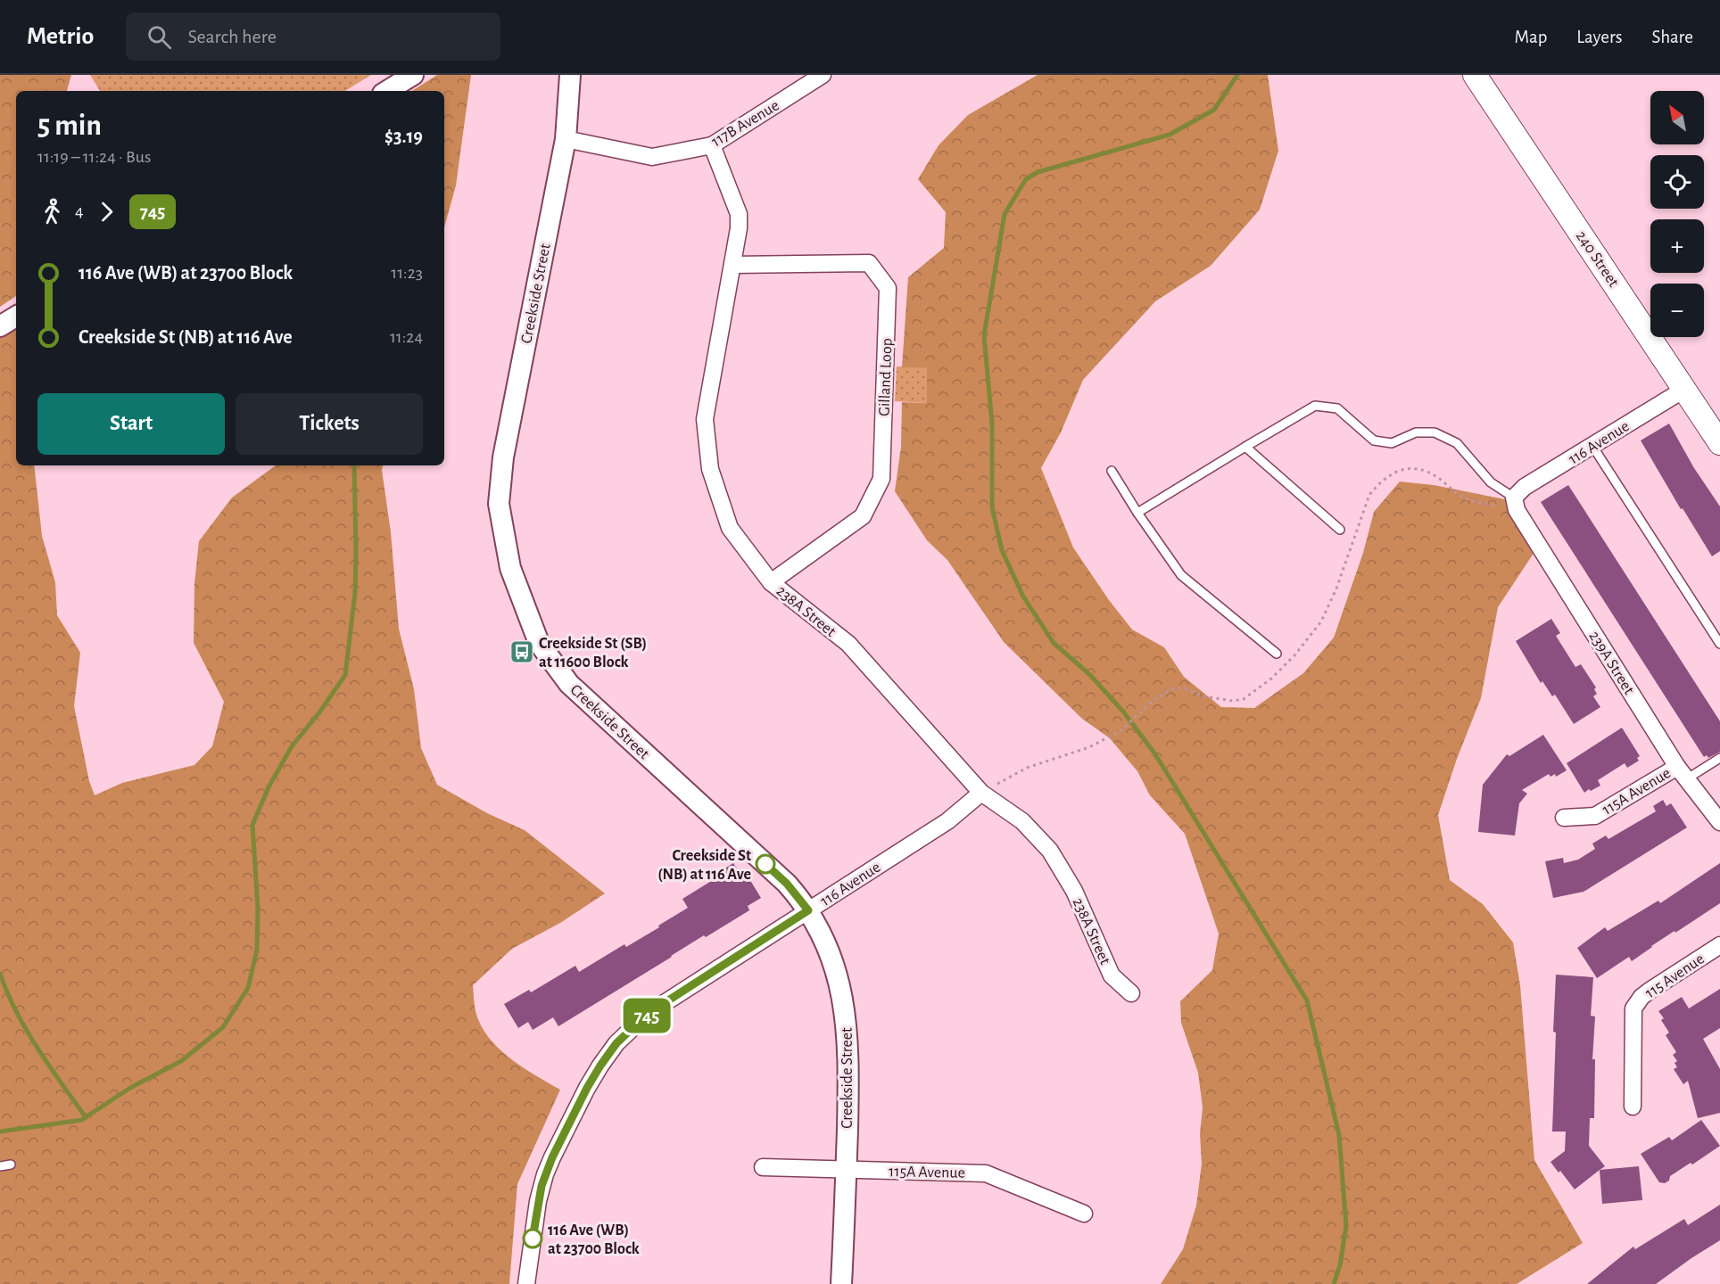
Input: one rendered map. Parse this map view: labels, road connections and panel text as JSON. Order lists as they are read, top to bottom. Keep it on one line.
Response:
{"streets":{"main road":["240 Street"],"street":["117B Avenue","Creekside Street","Gilland Loop","116 Avenue","238A Street","239A Street","115A Avenue","115 Avenue"]},"crossings":[["117B Avenue","Creekside Street"],["117B Avenue","238A Street"],["240 Street","116 Avenue"],["Creekside Street","116 Avenue"],["Creekside Street","115A Avenue"],["Gilland Loop","238A Street"],["116 Avenue","238A Street"],["116 Avenue","239A Street"],["239A Street","115A Avenue"]],"places":{"bus stop":["Creekside St (SB) at 11600 Block"],"other":["Creekside St (NB) at 116 Ave","116 Ave (WB) at 23700 Block"]},"lines":["bus line 745"],"north":"top left","page":{"header":"Metrio","search":"Search here","nav":["Map","Layers","Share"],"on_map":"745","map_buttons":["+","−"],"heading":["5 min","11:19 – 11:24 · Bus","$3.19"],"legs":["4","745"],"list":[{"name":"116 Ave (WB) at 23700 Block","value":"11:23"},{"name":"Creekside St (NB) at 116 Ave","value":"11:24"}],"buttons":["Start","Tickets"]}}
